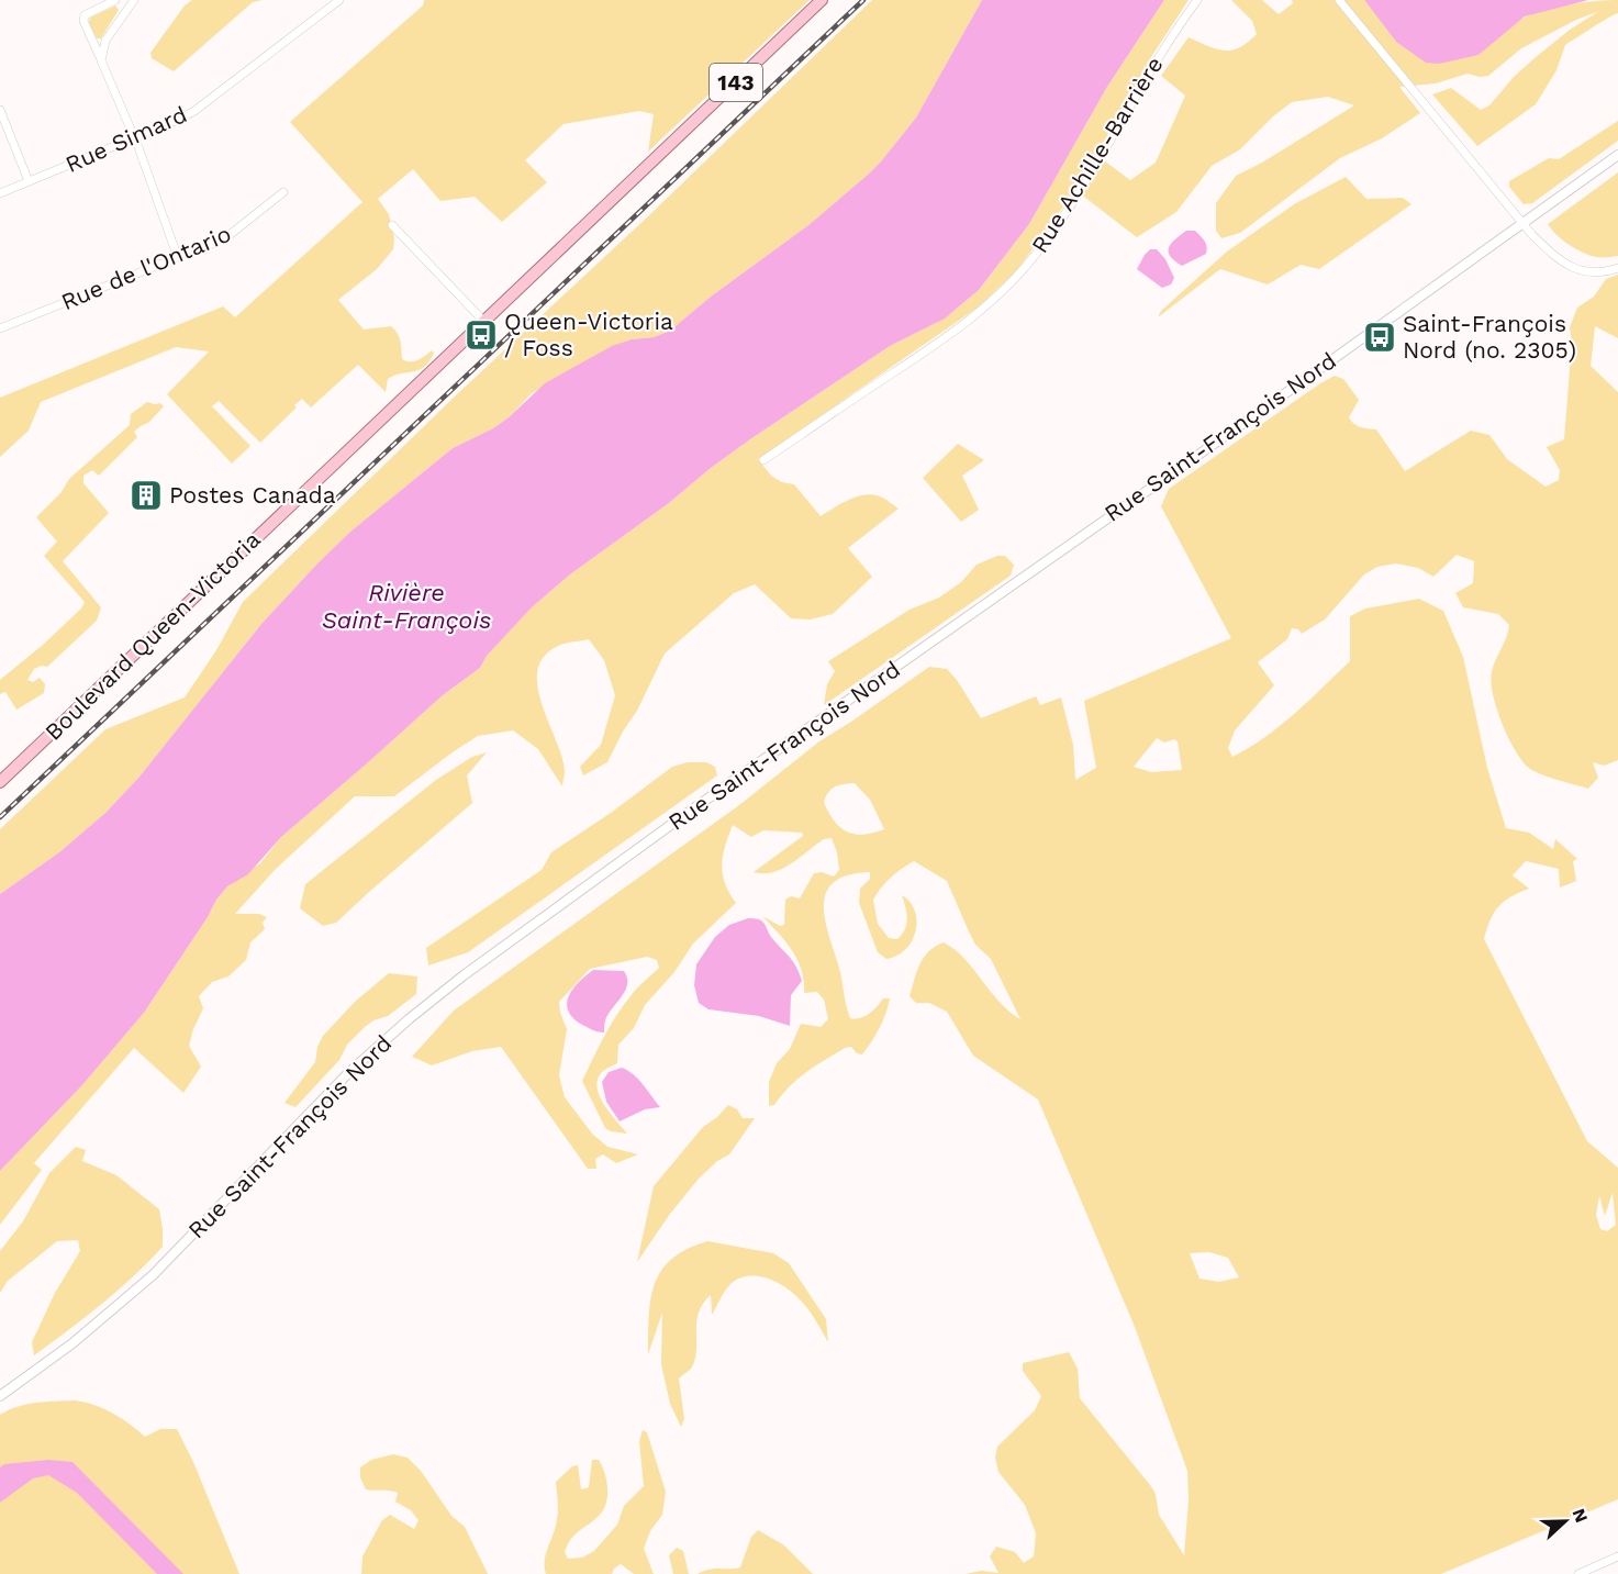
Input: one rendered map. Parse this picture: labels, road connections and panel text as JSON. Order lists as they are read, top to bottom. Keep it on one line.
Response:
{"streets":{"main road":["143","Boulevard Queen-Victoria"],"street":["Rue Simard","Rue Achille-Barrière","Rue de l'Ontario","Rue Saint-François Nord"]},"water":["Rivière Saint-François"],"places":{"bus stop":["Queen-Victoria / Foss","Saint-François Nord (no. 2305)"],"building":["Postes Canada"]},"north":"right"}
